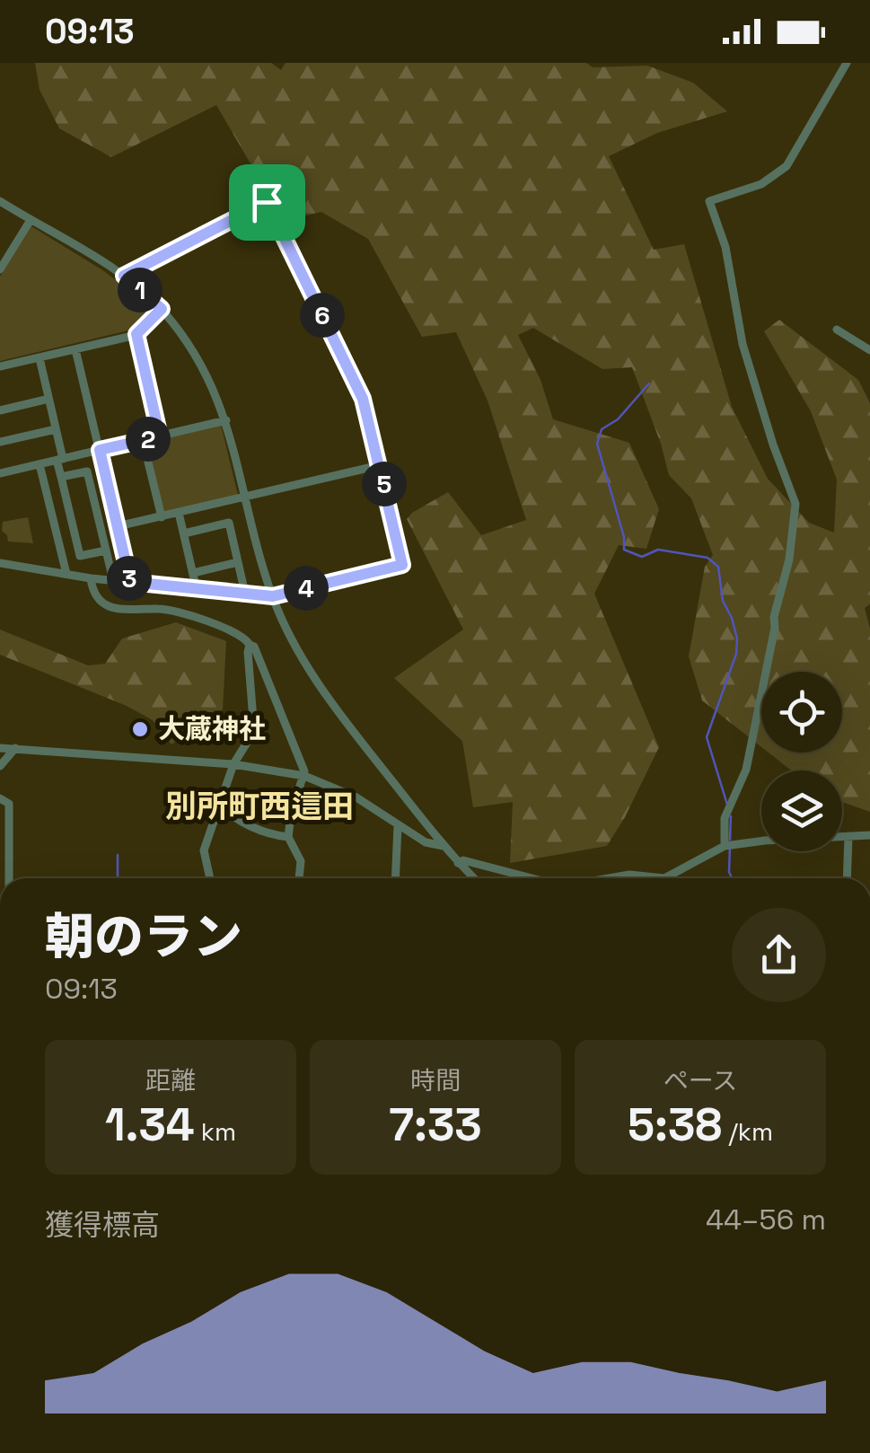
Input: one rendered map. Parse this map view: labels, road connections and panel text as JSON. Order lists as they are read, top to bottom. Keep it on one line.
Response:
{"districts":["別所町西這田"],"places":["大蔵神社"],"page":{"status":"09:13","pins":["1","6","2","5","3","4"],"heading":["朝のラン","09:13"],"stats":[["距離","1.34 km"],["時間","7:33"],["ペース","5:38 /km"]],"chart":["獲得標高","44–56 m"]}}
